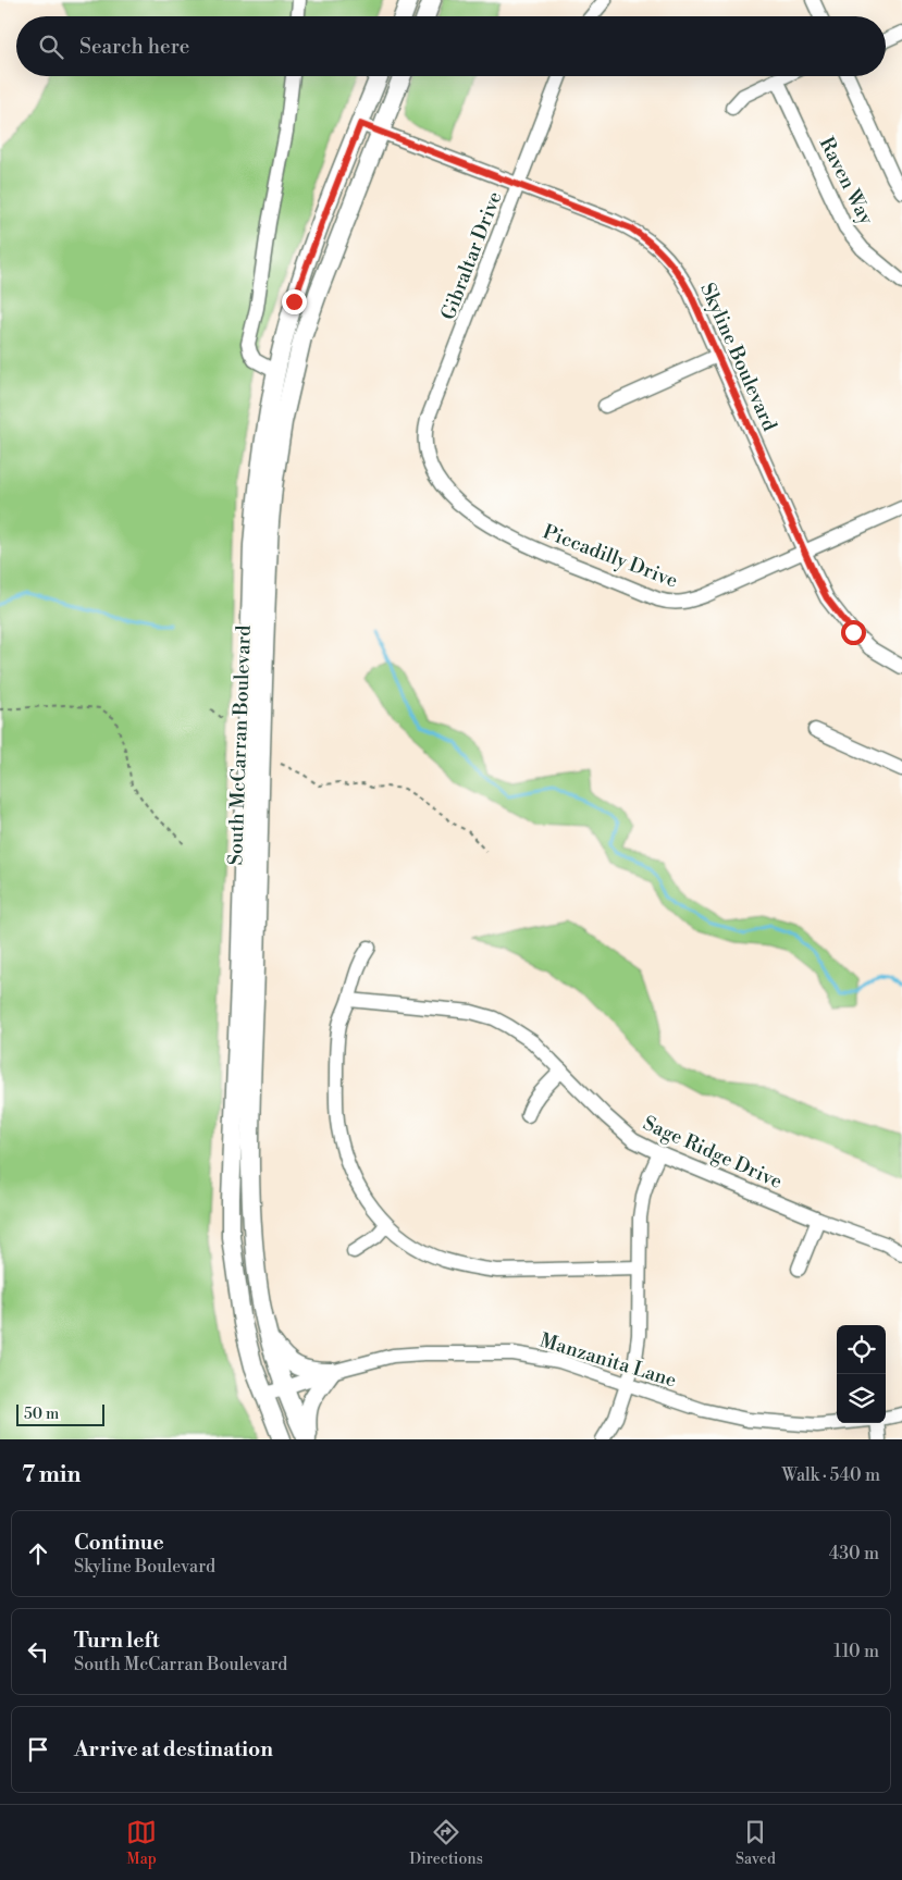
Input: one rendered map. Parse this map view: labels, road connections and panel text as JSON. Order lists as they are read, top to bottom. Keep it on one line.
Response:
{"streets":{"main road":["South McCarran Boulevard"],"street":["Raven Way","Gibraltar Drive","Skyline Boulevard","Piccadilly Drive","Sage Ridge Drive","Manzanita Lane"]},"crossings":[["Gibraltar Drive","Skyline Boulevard"],["Gibraltar Drive","Piccadilly Drive"],["Skyline Boulevard","Piccadilly Drive"],["Skyline Boulevard","South McCarran Boulevard"],["South McCarran Boulevard","Manzanita Lane"]],"scale_bar":"50 m","page":{"search":"Search here","scale":"50 m","heading":["7 min","Walk · 540 m"],"list":[["Continue","Skyline Boulevard","430 m"],["Turn left","South McCarran Boulevard","110 m"],"Arrive at destination"],"nav":["Map","Directions","Saved"]}}
